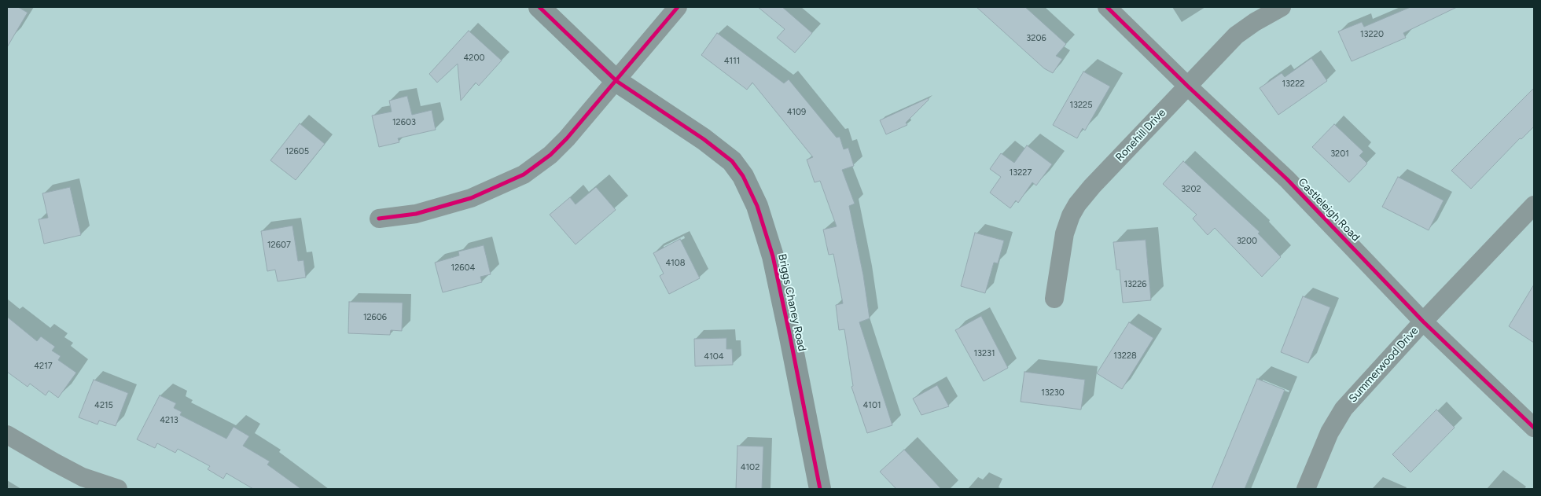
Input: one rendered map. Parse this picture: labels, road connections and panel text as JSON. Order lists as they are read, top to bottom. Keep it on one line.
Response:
{"streets":{"main road":["Briggs Chaney Road"],"street":["Ronehill Drive","Castleleigh Road","Summerwood Drive"]},"crossings":[["Ronehill Drive","Castleleigh Road"],["Castleleigh Road","Summerwood Drive"]],"house_numbers":["13220","3206","4200","4111","13222","13225","4109","12603","12605","3201","13227","3202","3200","12607","4108","12604","13226","12606","13231","13228","4104","4217","13230","4215","4101","4213","4102"]}
